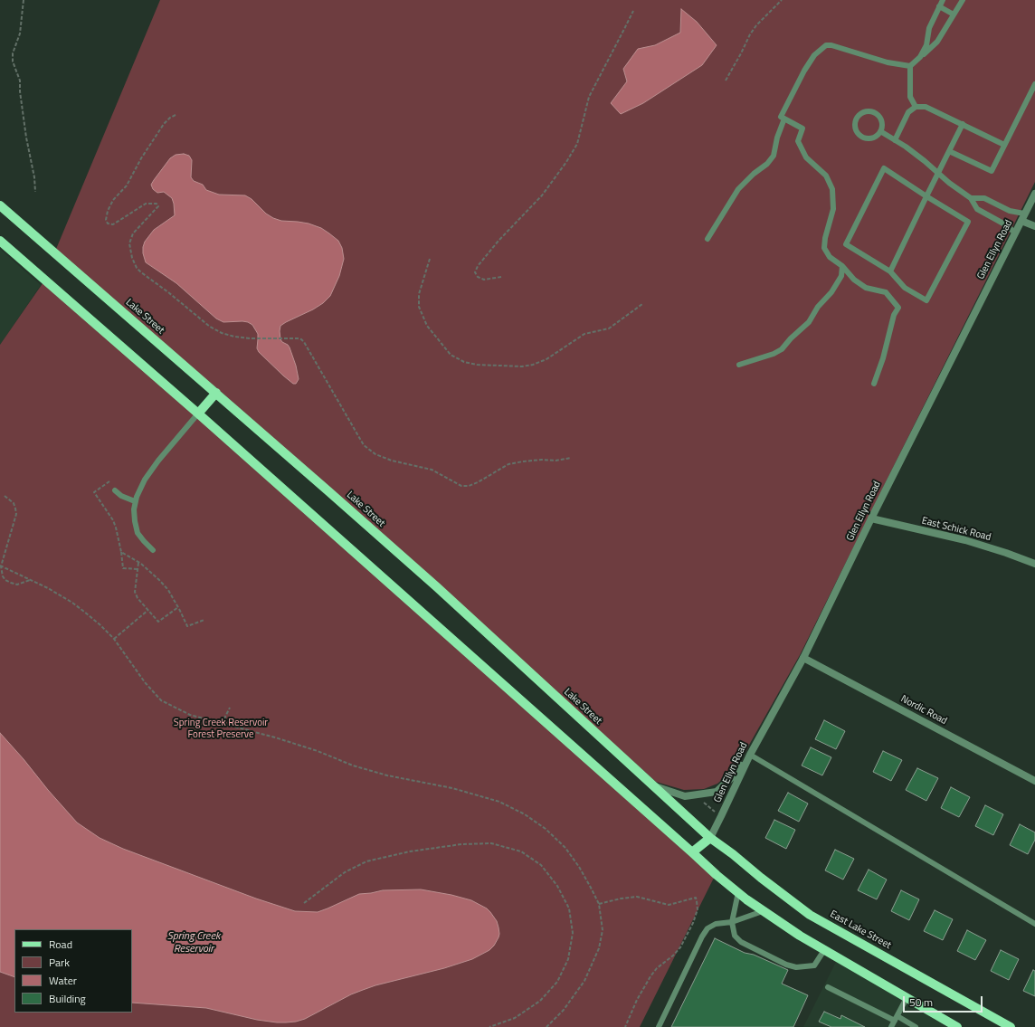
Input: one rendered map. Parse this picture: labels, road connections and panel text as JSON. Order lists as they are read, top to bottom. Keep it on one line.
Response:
{"streets":{"main road":["Lake Street","East Lake Street"],"street":["Glen Ellyn Road","East Schick Road","Nordic Road"]},"crossings":[["Glen Ellyn Road","Lake Street"],["Glen Ellyn Road","East Schick Road"],["Glen Ellyn Road","Nordic Road"],["Glen Ellyn Road","East Lake Street"],["Lake Street","East Lake Street"]],"water":["Spring Creek Reservoir"],"parks":["Spring Creek Reservoir Forest Preserve"],"legend":["Road","Park","Water","Building"],"scale_bar":"50 m"}
